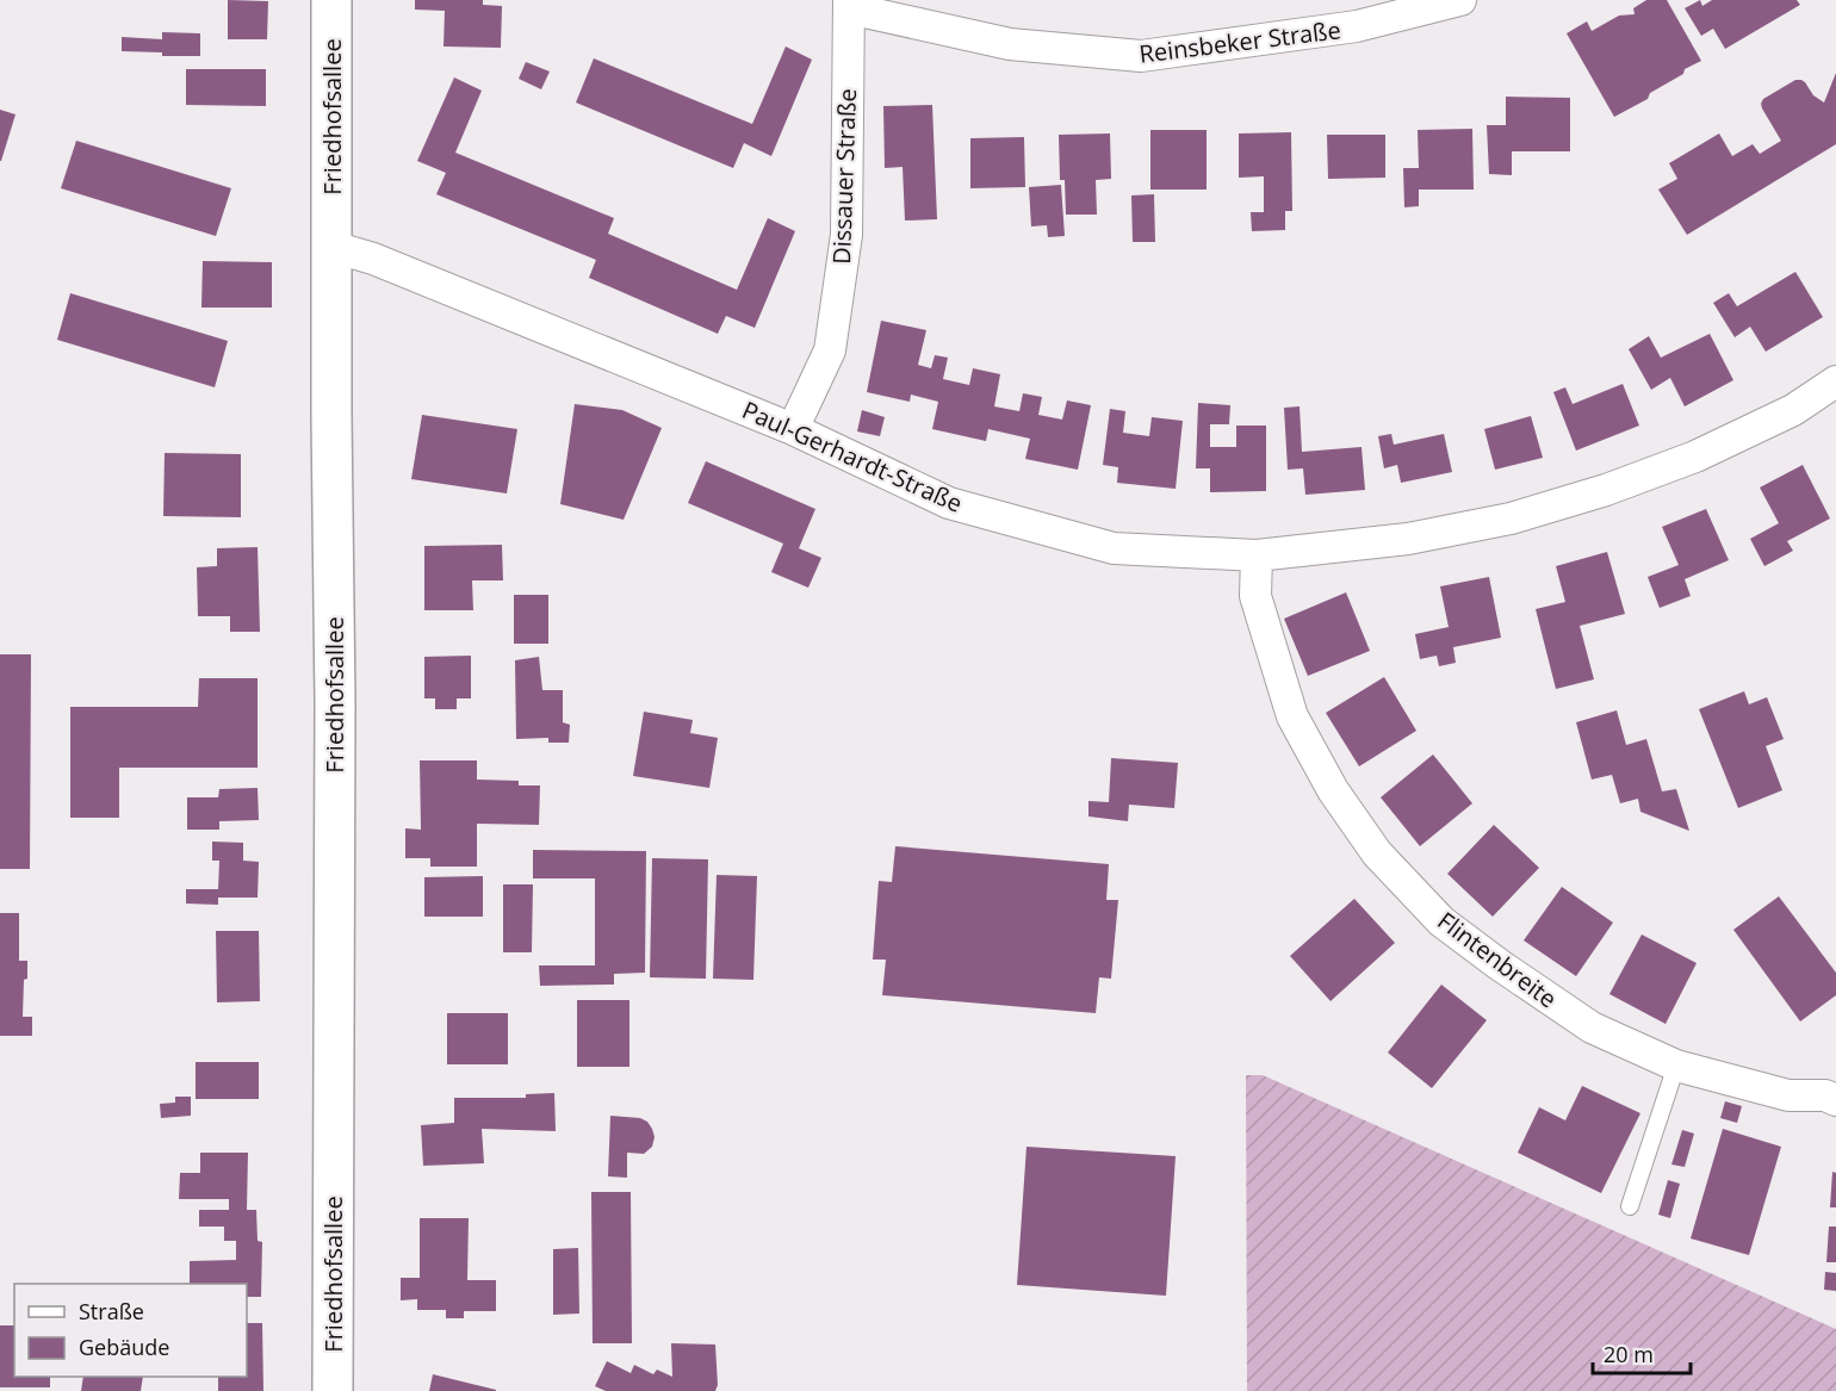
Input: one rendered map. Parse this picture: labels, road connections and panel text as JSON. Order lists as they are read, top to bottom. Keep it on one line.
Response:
{"streets":{"street":["Reinsbeker Straße","Friedhofsallee","Dissauer Straße","Paul-Gerhardt-Straße","Flintenbreite"]},"crossings":[["Reinsbeker Straße","Dissauer Straße"],["Friedhofsallee","Paul-Gerhardt-Straße"],["Dissauer Straße","Paul-Gerhardt-Straße"],["Paul-Gerhardt-Straße","Flintenbreite"]],"legend":["Straße","Gebäude"],"scale_bar":"20 m"}
